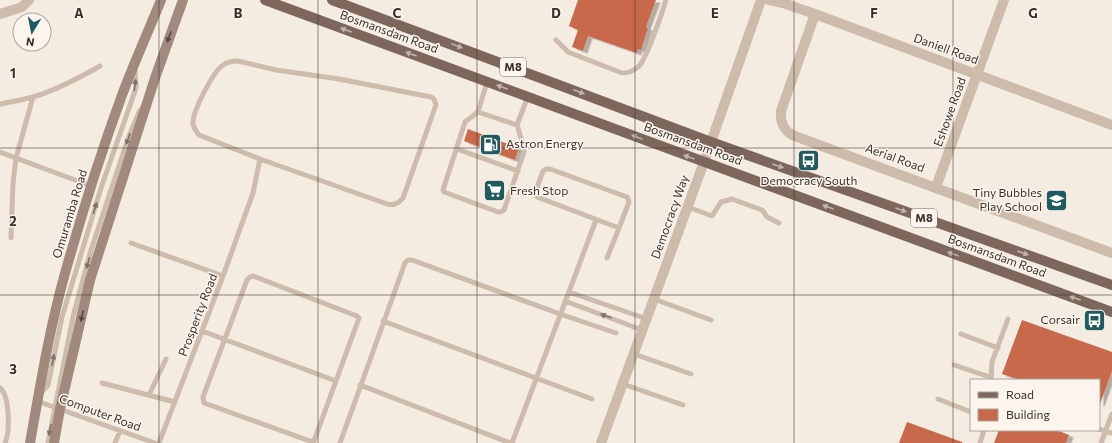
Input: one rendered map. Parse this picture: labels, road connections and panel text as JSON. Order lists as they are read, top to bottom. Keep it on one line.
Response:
{"streets":{"main road":["Bosmansdam Road","M8","Omuramba Road"],"street":["Daniell Road","Eshowe Road","Aerial Road","Democracy Way"],"lane":["Prosperity Road","Computer Road"]},"crossings":[["Bosmansdam Road","Democracy Way"],["Daniell Road","Eshowe Road"],["Daniell Road","Aerial Road"],["Eshowe Road","Aerial Road"],["Omuramba Road","Computer Road"]],"places":{"fuel station":["Astron Energy"],"bus stop":["Democracy South","Corsair"],"supermarket":["Fresh Stop"],"school or university":["Tiny Bubbles Play School"]},"legend":["Road","Building"],"north":"bottom","grid":{"columns":["A","B","C","D","E","F","G"],"rows":["1","2","3"]}}
